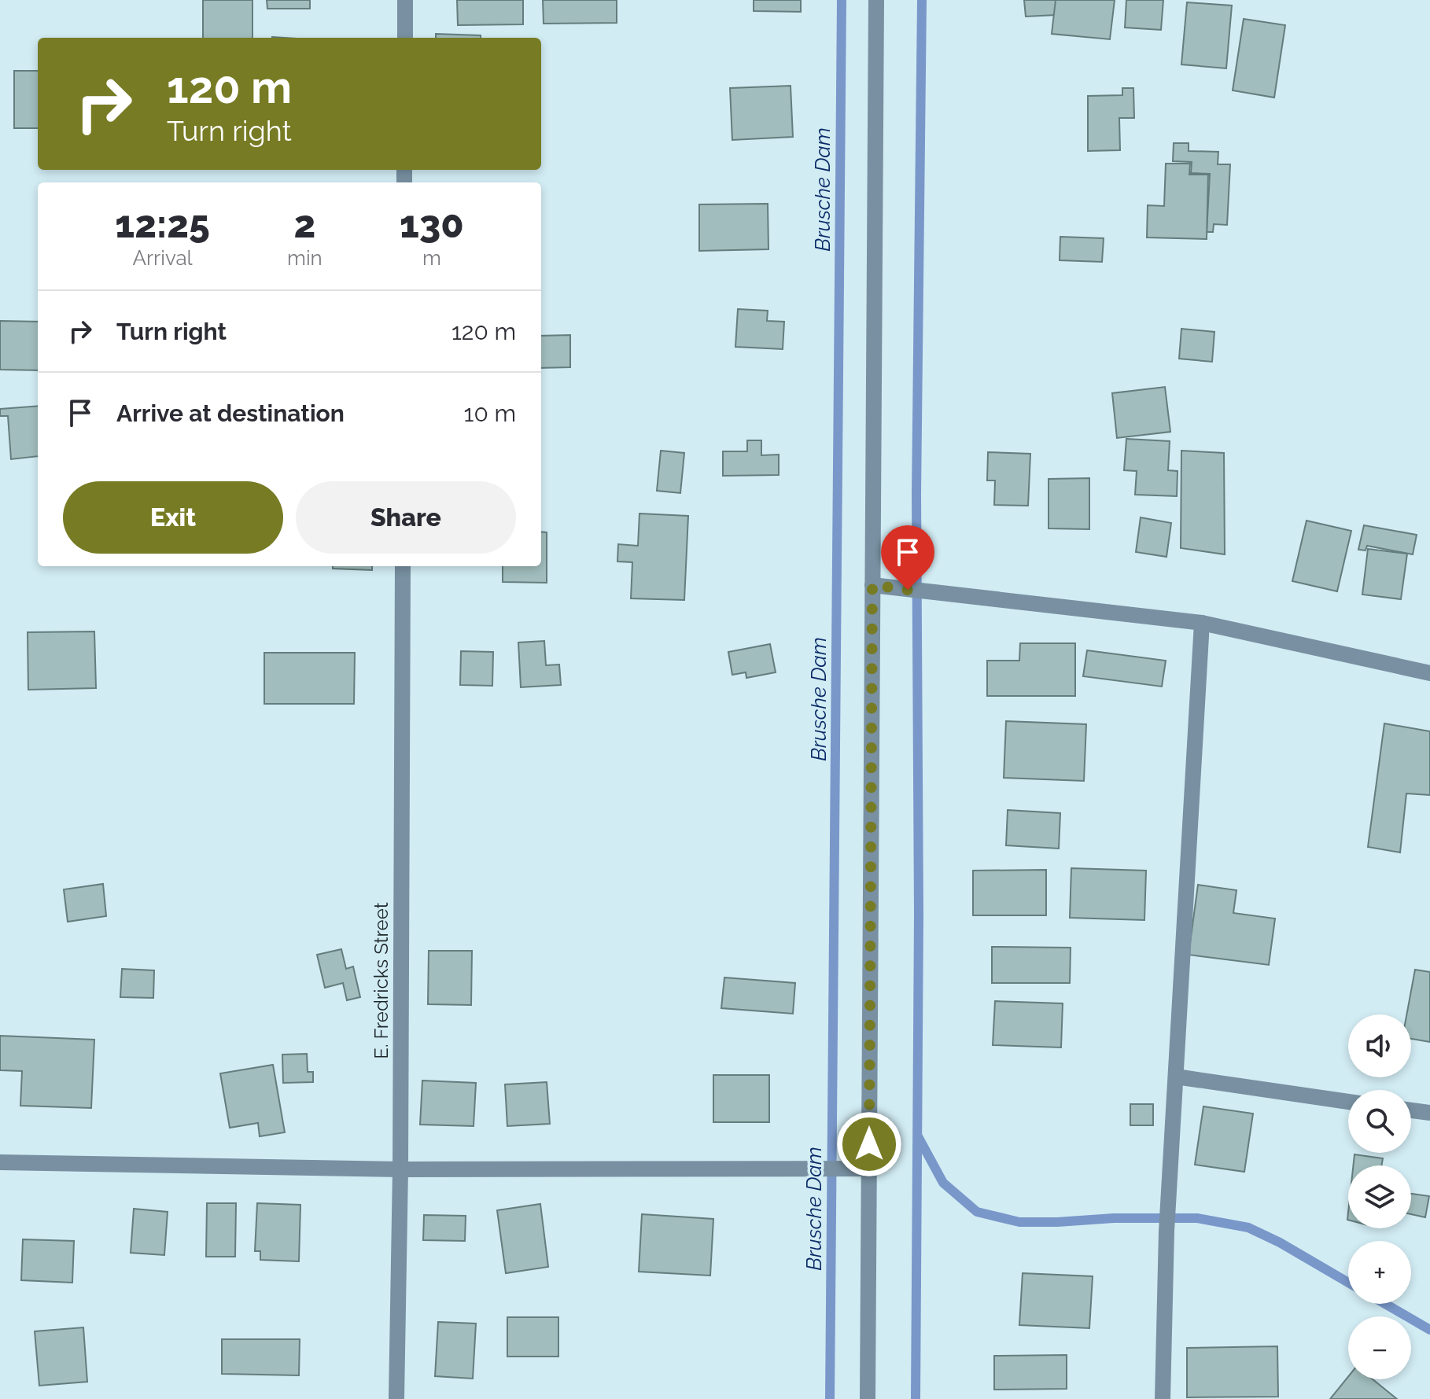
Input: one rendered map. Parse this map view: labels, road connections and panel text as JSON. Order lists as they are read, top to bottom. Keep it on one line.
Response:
{"streets":{"street":["E. Fredricks Street"]},"water":["Brusche Dam"],"page":{"turn":["120 m","Turn right"],"eta":["12:25","Arrival","2","min","130","m"],"list":[{"name":"Turn right","value":"120 m"},{"name":"Arrive at destination","value":"10 m"}],"buttons":["Exit","Share"],"map_buttons":["+","−"]}}
